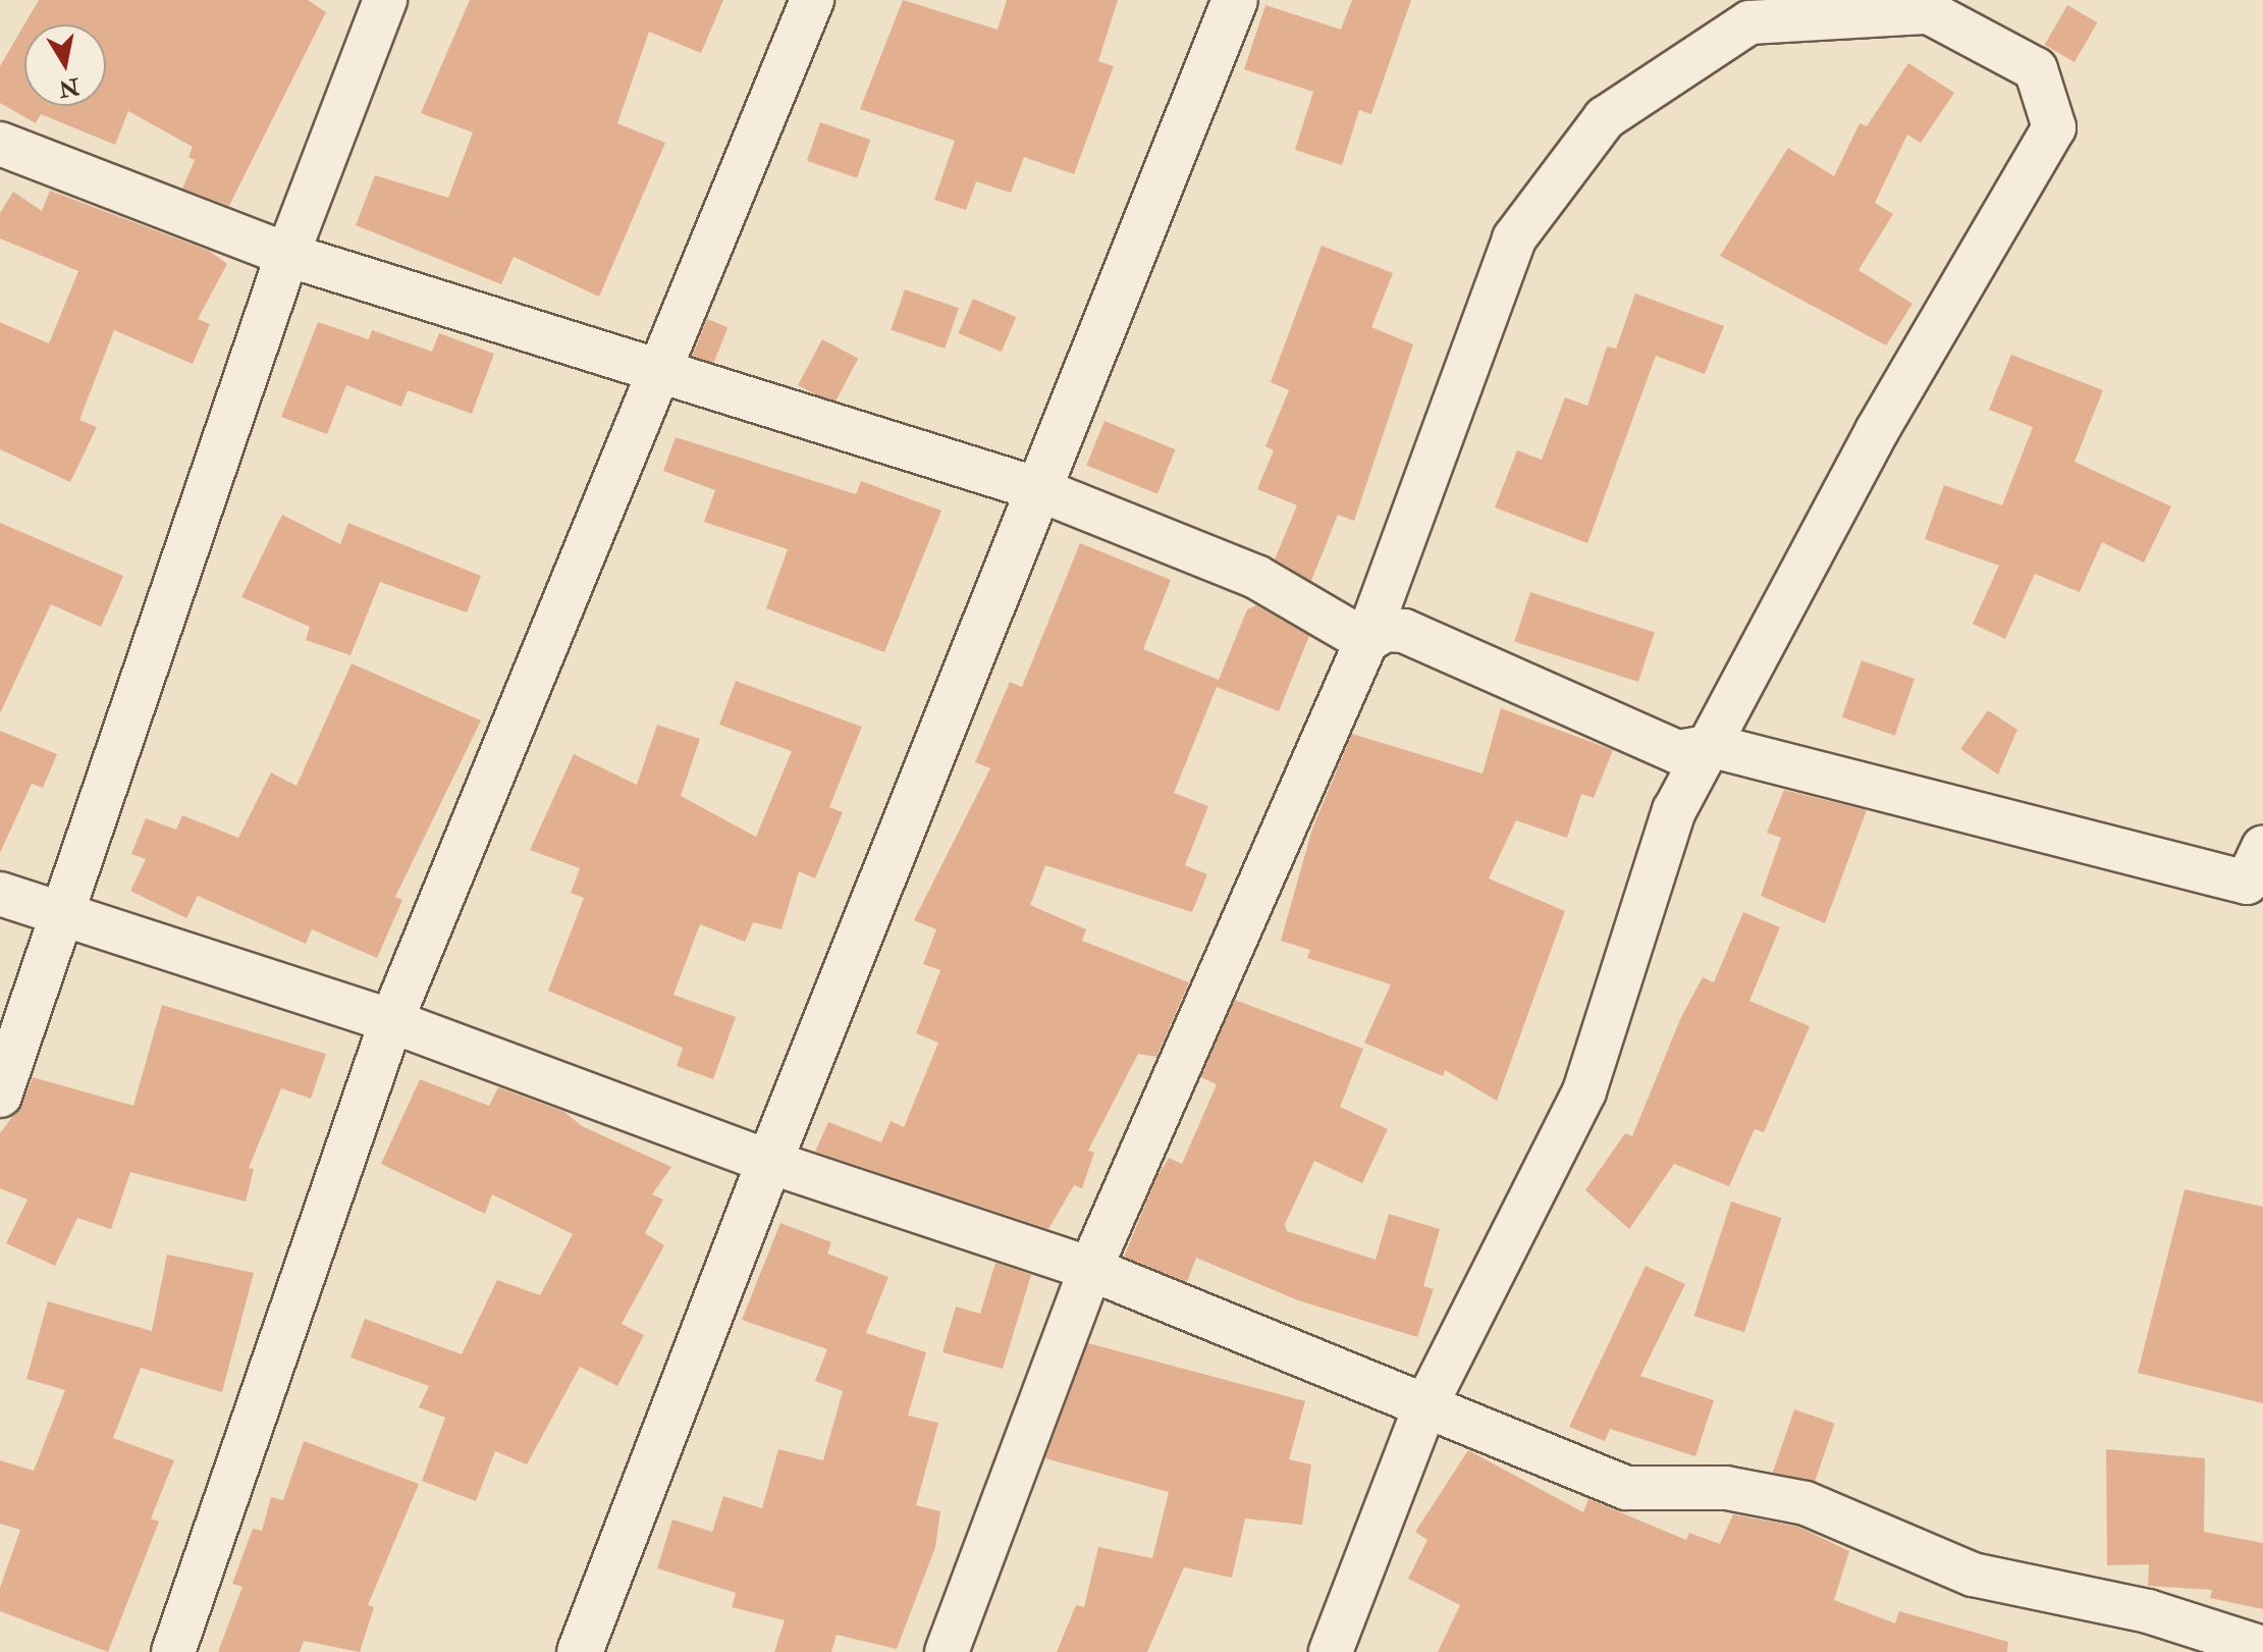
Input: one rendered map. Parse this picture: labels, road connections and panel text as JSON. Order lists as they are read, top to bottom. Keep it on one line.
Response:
{"north":"bottom"}
